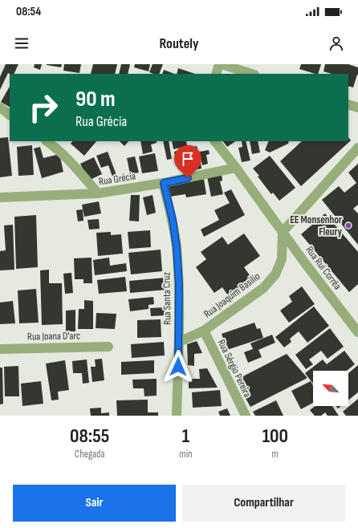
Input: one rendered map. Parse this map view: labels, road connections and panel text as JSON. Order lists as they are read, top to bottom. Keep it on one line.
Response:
{"streets":{"street":["Rua Grécia","Rua Rui Corrêa","Rua Joaquim Basílio","Rua Santa Cruz","Rua Joana D'arc","Rua Sérgio Pereira"]},"crossings":[["Rua Grécia","Rua Rui Corrêa"],["Rua Grécia","Rua Santa Cruz"],["Rua Rui Corrêa","Rua Joaquim Basílio"],["Rua Joaquim Basílio","Rua Santa Cruz"],["Rua Joaquim Basílio","Rua Sérgio Pereira"]],"places":["EE Monsenhor Fleury"],"north":"top left","page":{"status":"08:54","header":"Routely","turn":["90 m","Rua Grécia"],"eta":["08:55","Chegada","1","min","100","m"],"buttons":["Sair","Compartilhar"]}}
